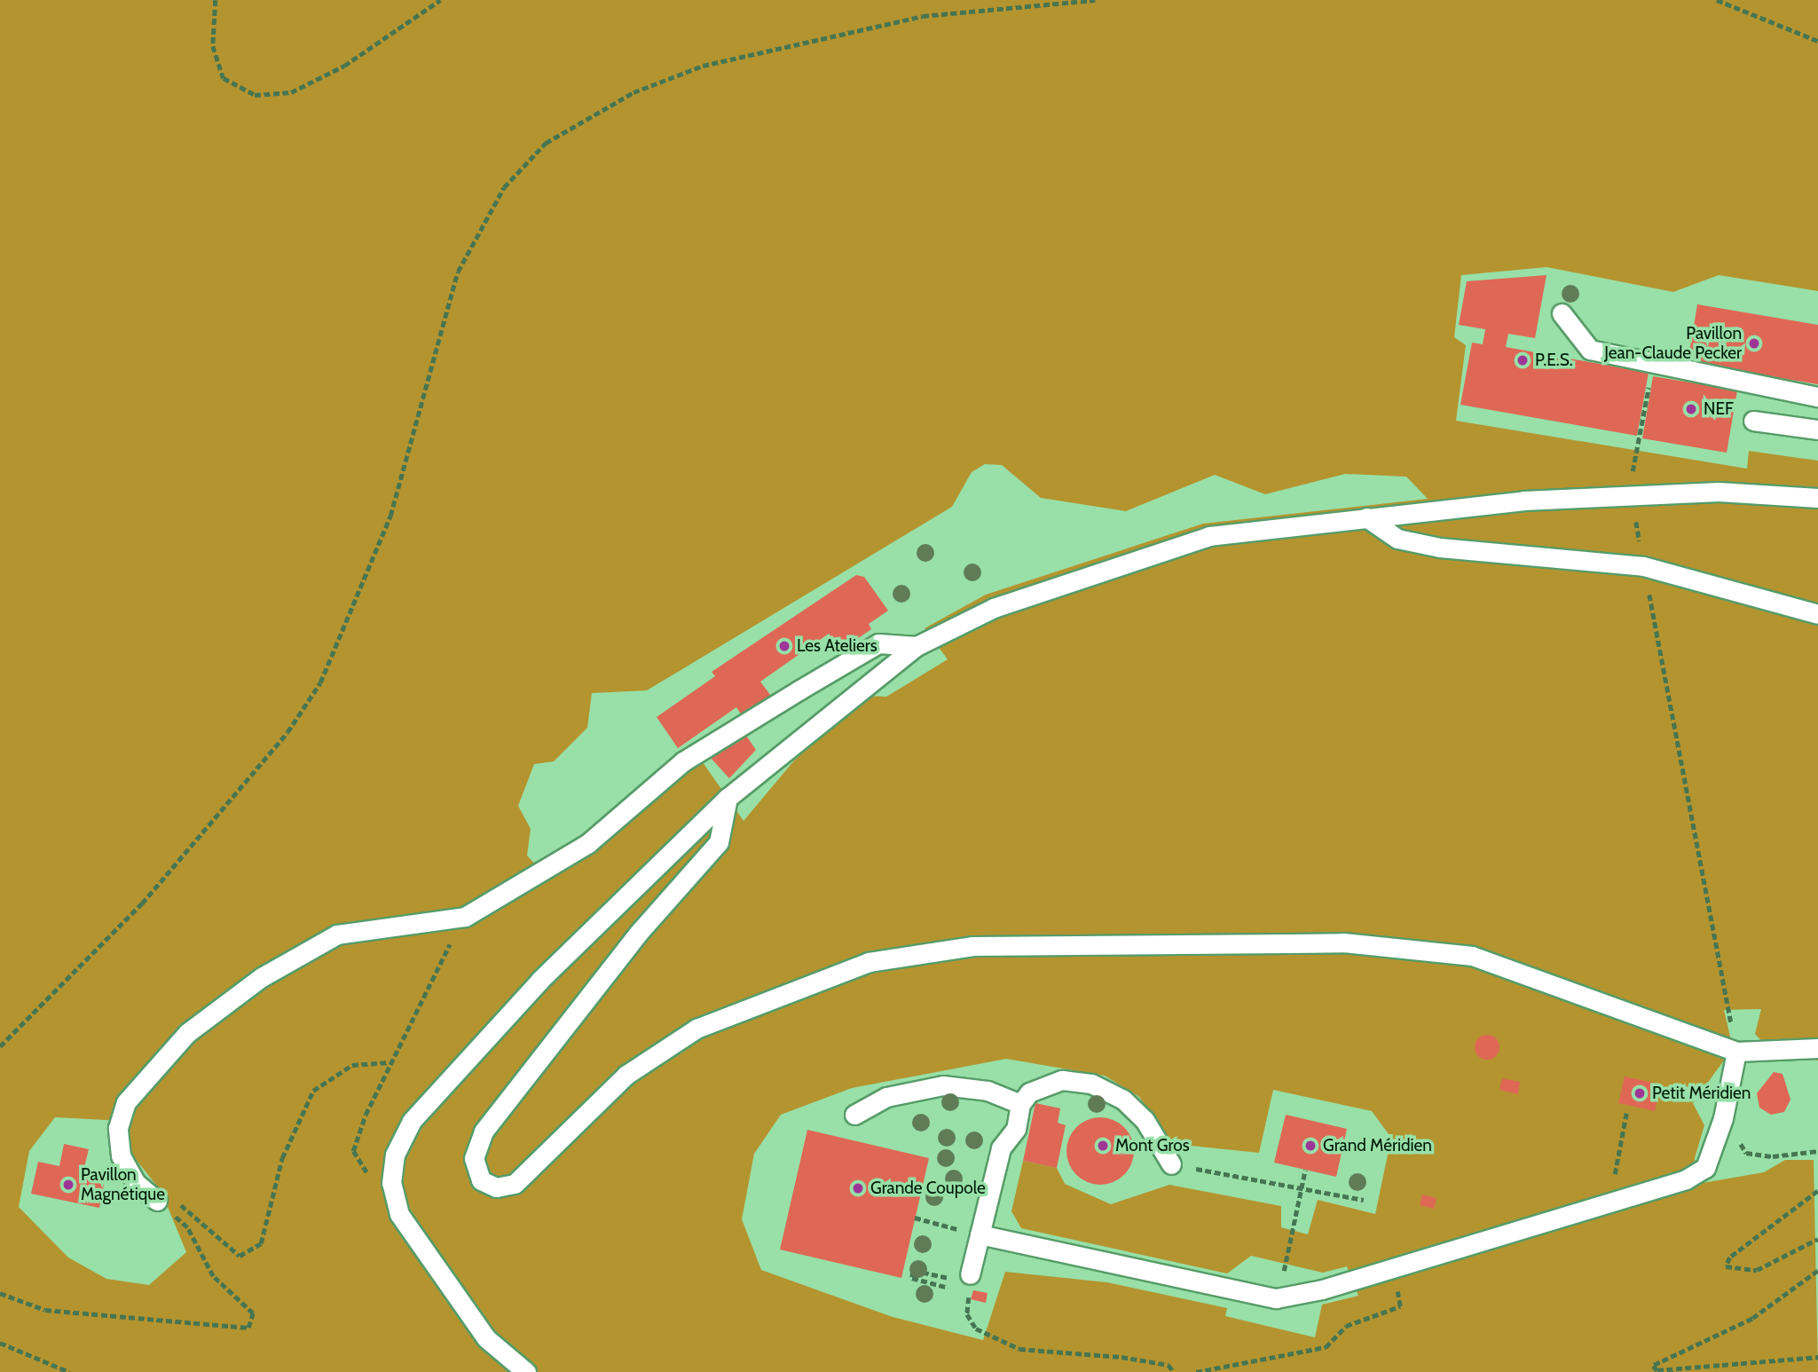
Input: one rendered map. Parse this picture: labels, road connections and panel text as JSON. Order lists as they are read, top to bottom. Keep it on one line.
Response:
{"places":["Pavillon Jean-Claude Pecker","P.E.S.","NEF","Les Ateliers","Petit Méridien","Mont Gros","Grand Méridien","Pavillon Magnétique","Grande Coupole"]}
